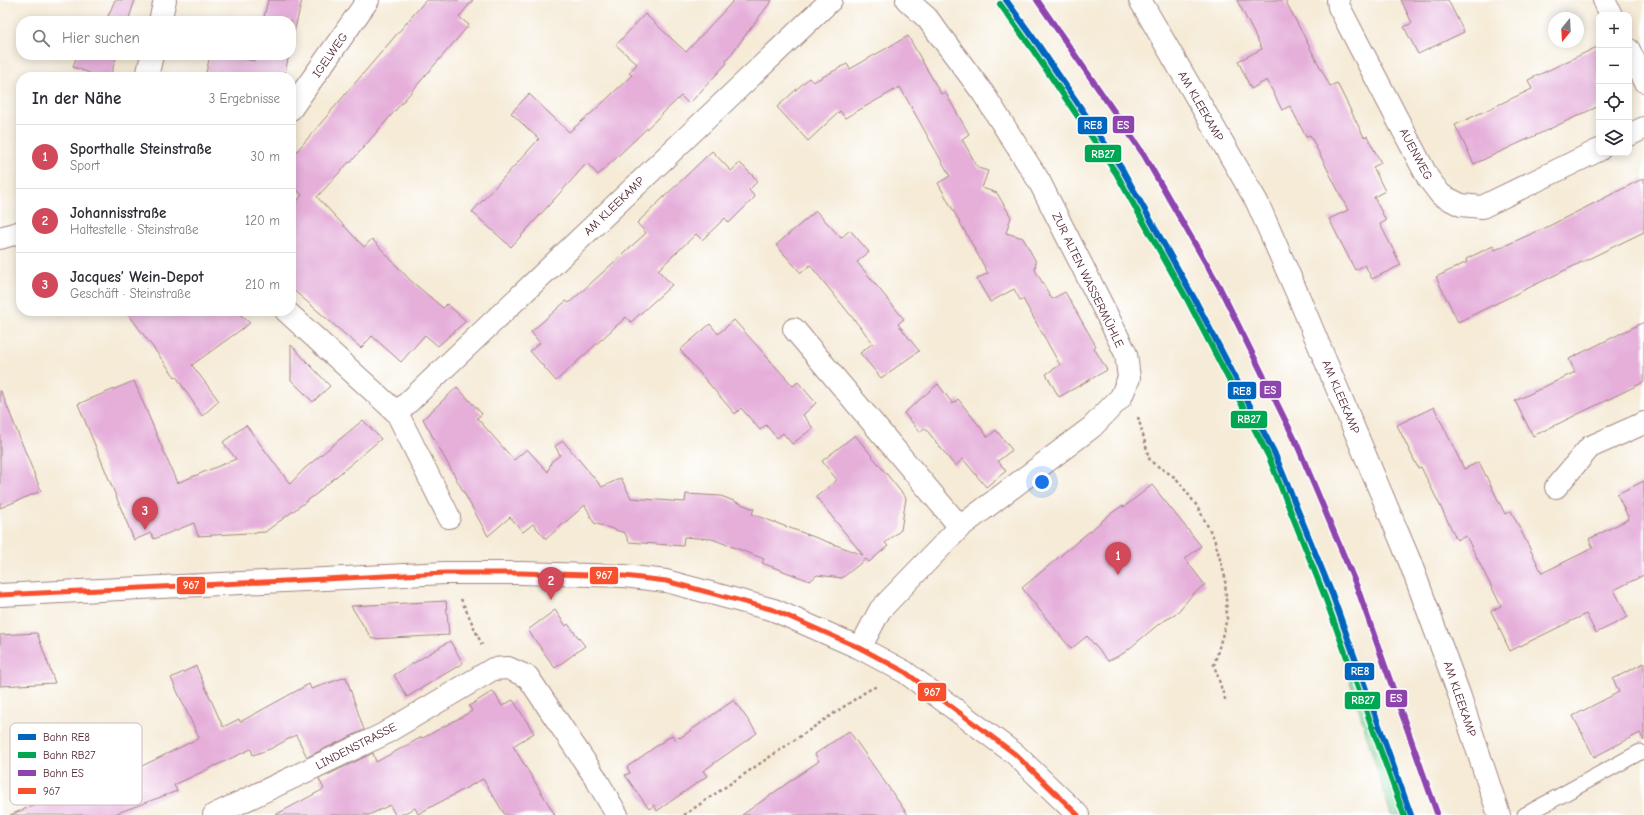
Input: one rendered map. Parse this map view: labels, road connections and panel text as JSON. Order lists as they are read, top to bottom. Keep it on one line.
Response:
{"streets":{"street":["IGELWEG","AM KLEEKAMP","AUENWEG","ZUR ALTEN WASSERMÜHLE","LINDENSTRASSE"]},"lines":["rail line RE8","rail line ES","rail line RB27","transit line 967"],"legend":["Bahn RE8","Bahn RB27","Bahn ES","967"],"north":"bottom","page":{"map_buttons":["+","−"],"search":"Hier suchen","heading":["In der Nähe","3 Ergebnisse"],"list":[{"mark":"1","name":"Sporthalle Steinstraße","note":"Sport","value":"30 m"},{"mark":"2","name":"Johannisstraße","note":"Haltestelle · Steinstraße","value":"120 m"},{"mark":"3","name":"Jacques’ Wein-Depot","note":"Geschäft · Steinstraße","value":"210 m"}],"pins":["3","1","2"]}}
